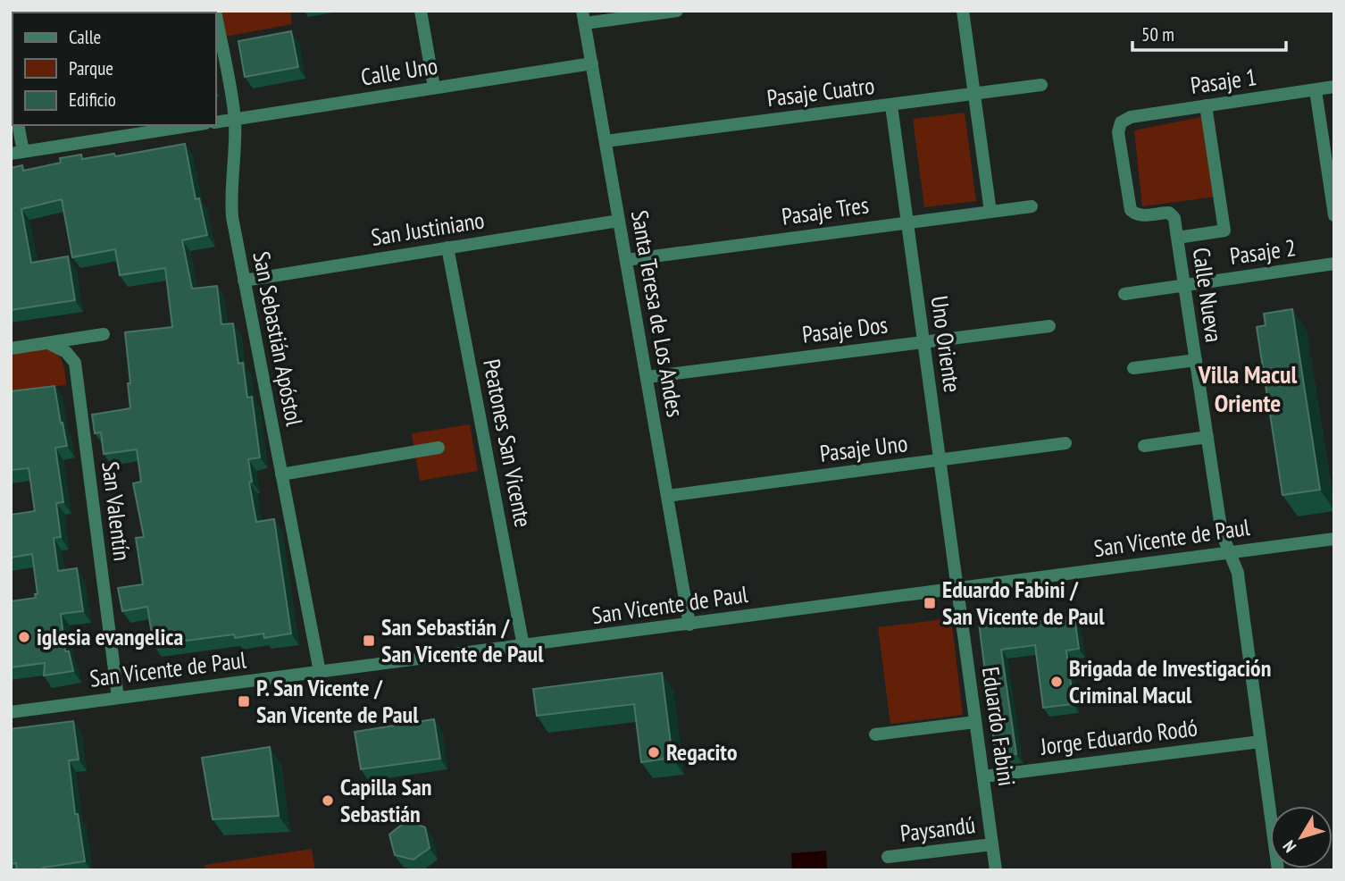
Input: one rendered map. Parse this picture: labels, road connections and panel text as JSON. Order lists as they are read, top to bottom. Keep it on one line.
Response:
{"streets":{"street":["Calle Uno","Pasaje 1","Pasaje Cuatro","Pasaje Tres","San Justiniano","Pasaje 2","Calle Nueva","Santa Teresa de Los Andes","Pasaje Dos","San Sebastián Apóstol","Uno Oriente","Peatones San Vicente","Pasaje Uno","San Valentín","San Vicente de Paul","Eduardo Fabini","Jorge Eduardo Rodó","Paysandú"]},"crossings":[["Calle Uno","Santa Teresa de Los Andes"],["Calle Uno","San Sebastián Apóstol"],["Pasaje 1","Calle Nueva"],["Pasaje Cuatro","Santa Teresa de Los Andes"],["Pasaje Cuatro","Uno Oriente"],["Pasaje Tres","Santa Teresa de Los Andes"],["Pasaje Tres","Uno Oriente"],["San Justiniano","Santa Teresa de Los Andes"],["San Justiniano","San Sebastián Apóstol"],["San Justiniano","Peatones San Vicente"],["Pasaje 2","Calle Nueva"],["Calle Nueva","San Vicente de Paul"],["Calle Nueva","Jorge Eduardo Rodó"],["Santa Teresa de Los Andes","Pasaje Dos"],["Santa Teresa de Los Andes","Pasaje Uno"],["Santa Teresa de Los Andes","San Vicente de Paul"],["Pasaje Dos","Uno Oriente"],["San Sebastián Apóstol","San Vicente de Paul"],["Uno Oriente","Pasaje Uno"],["Uno Oriente","San Vicente de Paul"],["Uno Oriente","Eduardo Fabini"],["Peatones San Vicente","San Vicente de Paul"],["San Valentín","San Vicente de Paul"],["San Vicente de Paul","Eduardo Fabini"],["Eduardo Fabini","Jorge Eduardo Rodó"],["Eduardo Fabini","Paysandú"]],"districts":["Villa Macul Oriente"],"places":{"transit":["Eduardo Fabini / San Vicente de Paul","San Sebastián / San Vicente de Paul","P. San Vicente / San Vicente de Paul"],"other":["iglesia evangelica","Brigada de Investigación Criminal Macul","Regacito","Capilla San Sebastián"]},"legend":["Calle","Parque","Edificio"],"scale_bar":"50 m","north":"bottom left"}
